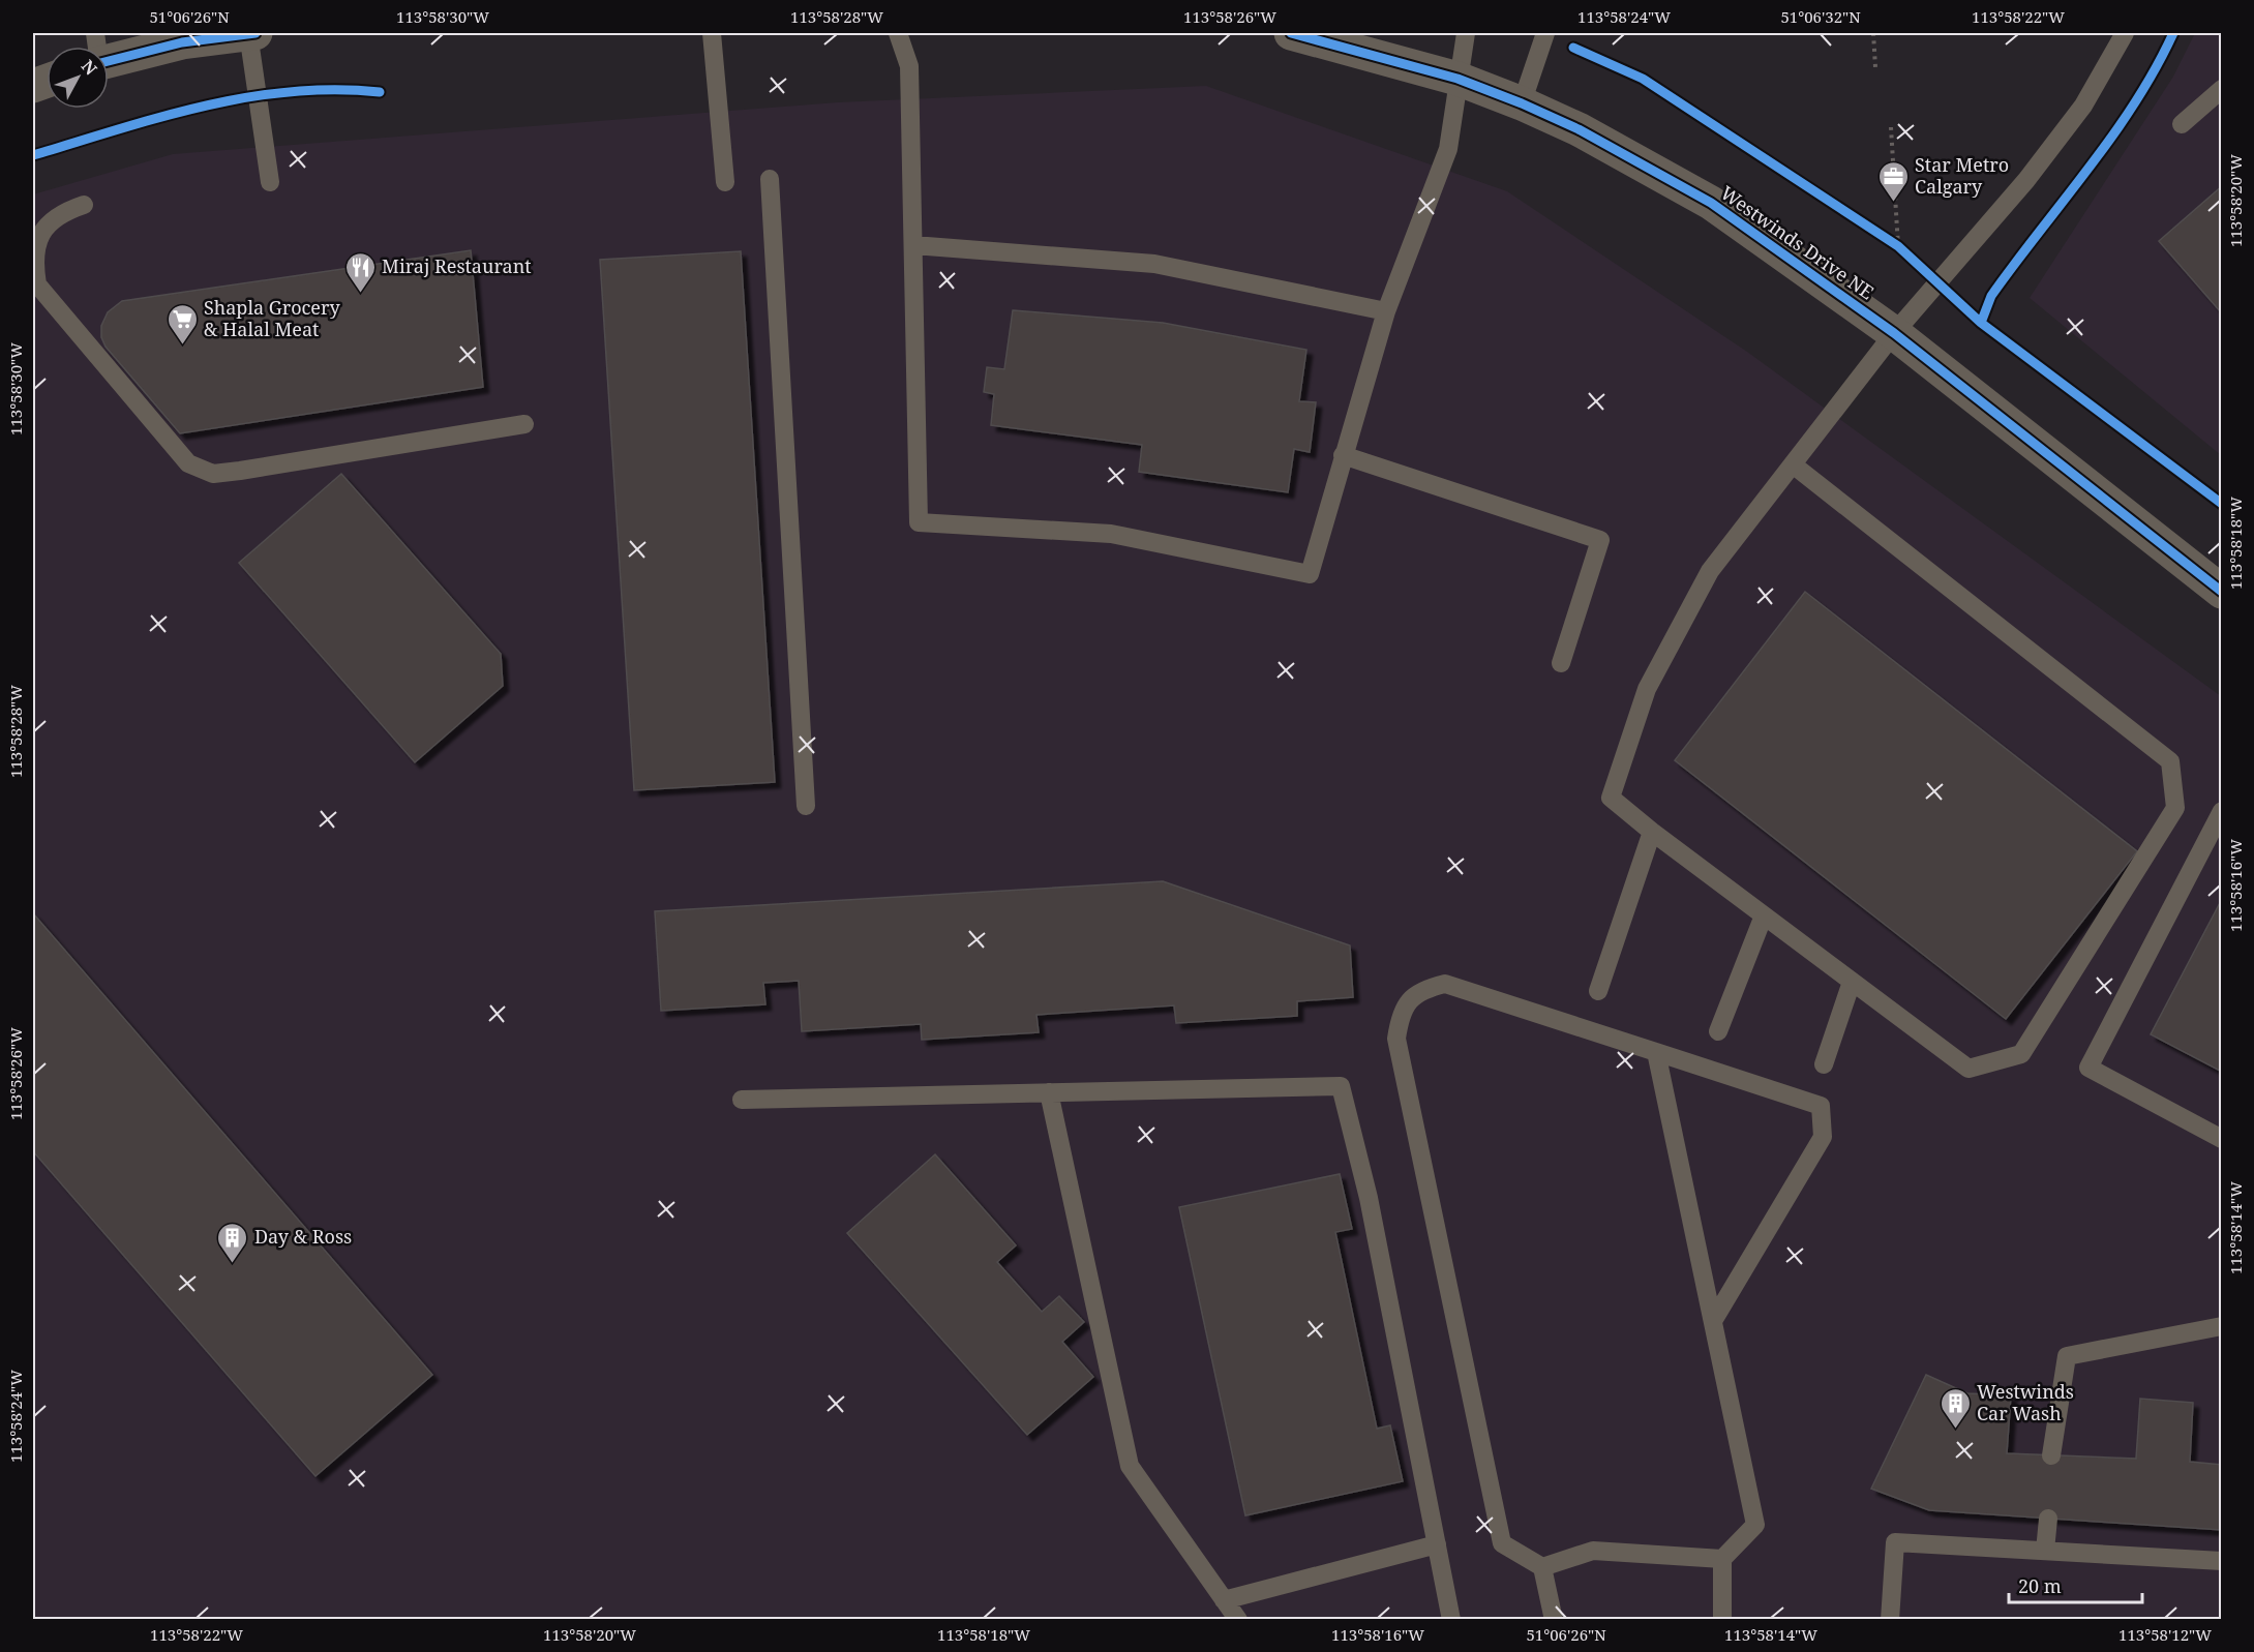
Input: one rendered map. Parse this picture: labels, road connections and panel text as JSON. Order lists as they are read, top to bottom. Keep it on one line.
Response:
{"streets":{"street":["Westwinds Drive NE"]},"places":{"office":["Star Metro Calgary"],"restaurant":["Miraj Restaurant"],"supermarket":["Shapla Grocery & Halal Meat"],"building":["Day & Ross","Westwinds Car Wash"]},"scale_bar":"20 m","north":"top right","coordinates":["51°06'26\"N","113°58'30\"W","113°58'28\"W","113°58'26\"W","113°58'24\"W","51°06'32\"N","113°58'22\"W","113°58'20\"W","113°58'18\"W","113°58'16\"W","113°58'14\"W","113°58'12\"W"]}
